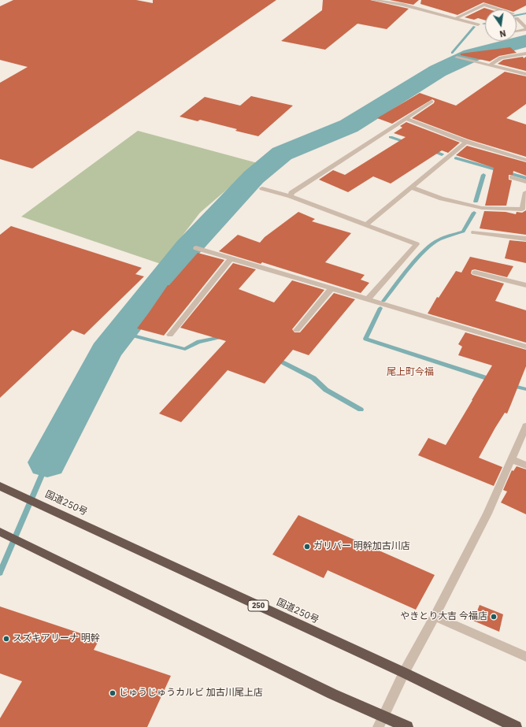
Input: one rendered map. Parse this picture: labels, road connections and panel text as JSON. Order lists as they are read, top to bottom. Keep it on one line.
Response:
{"streets":{"highway":["国道250号","250"]},"districts":["尾上町今福"],"places":["ガリバー 明幹加古川店","やきとり大吉 今福店","スズキアリーナ 明幹","じゅうじゅうカルビ 加古川尾上店"],"north":"bottom"}
